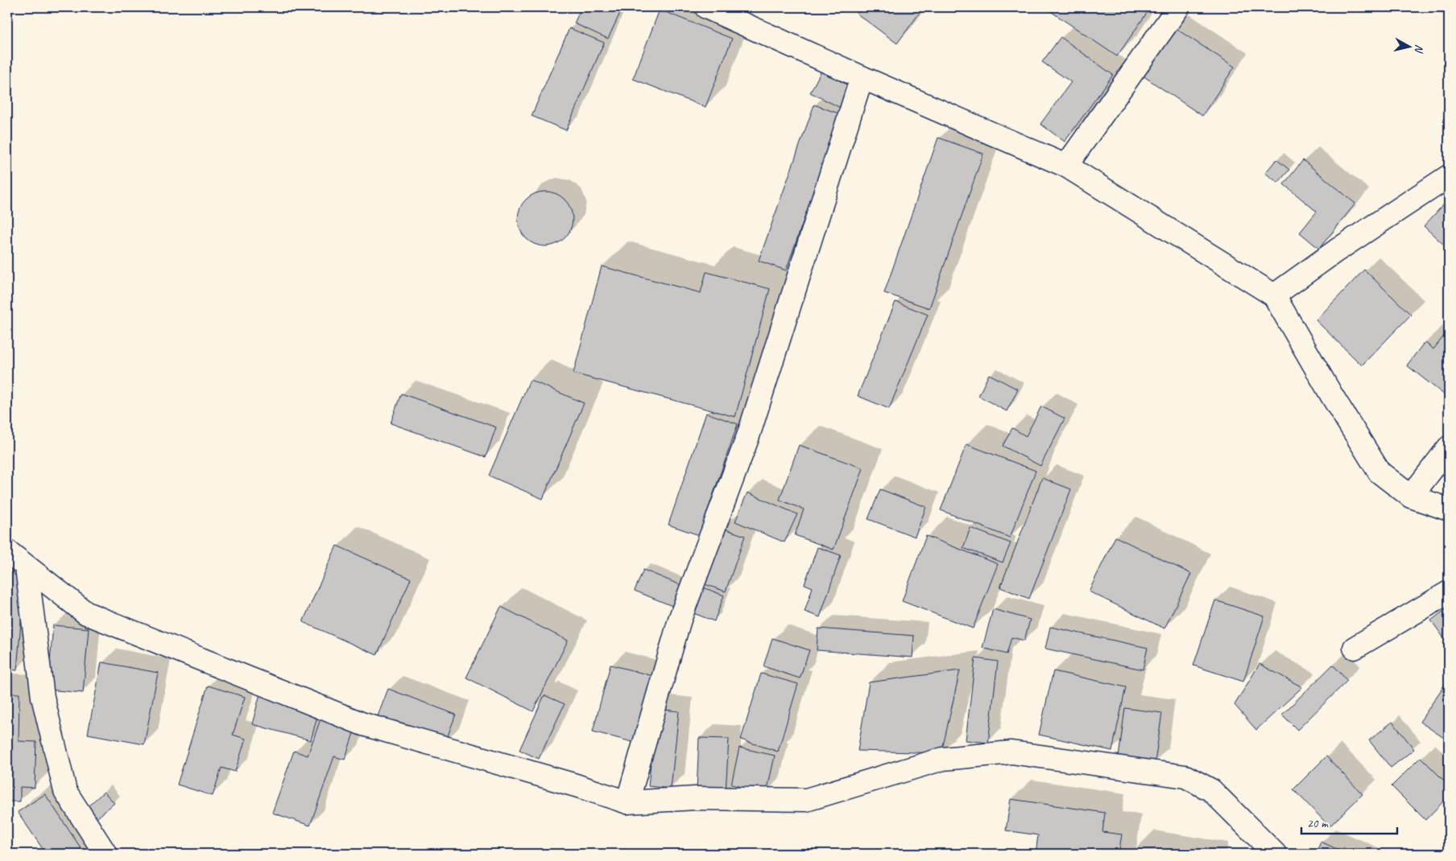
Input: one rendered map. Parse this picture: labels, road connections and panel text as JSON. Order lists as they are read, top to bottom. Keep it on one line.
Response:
{"scale_bar":"20 m","north":"right"}
